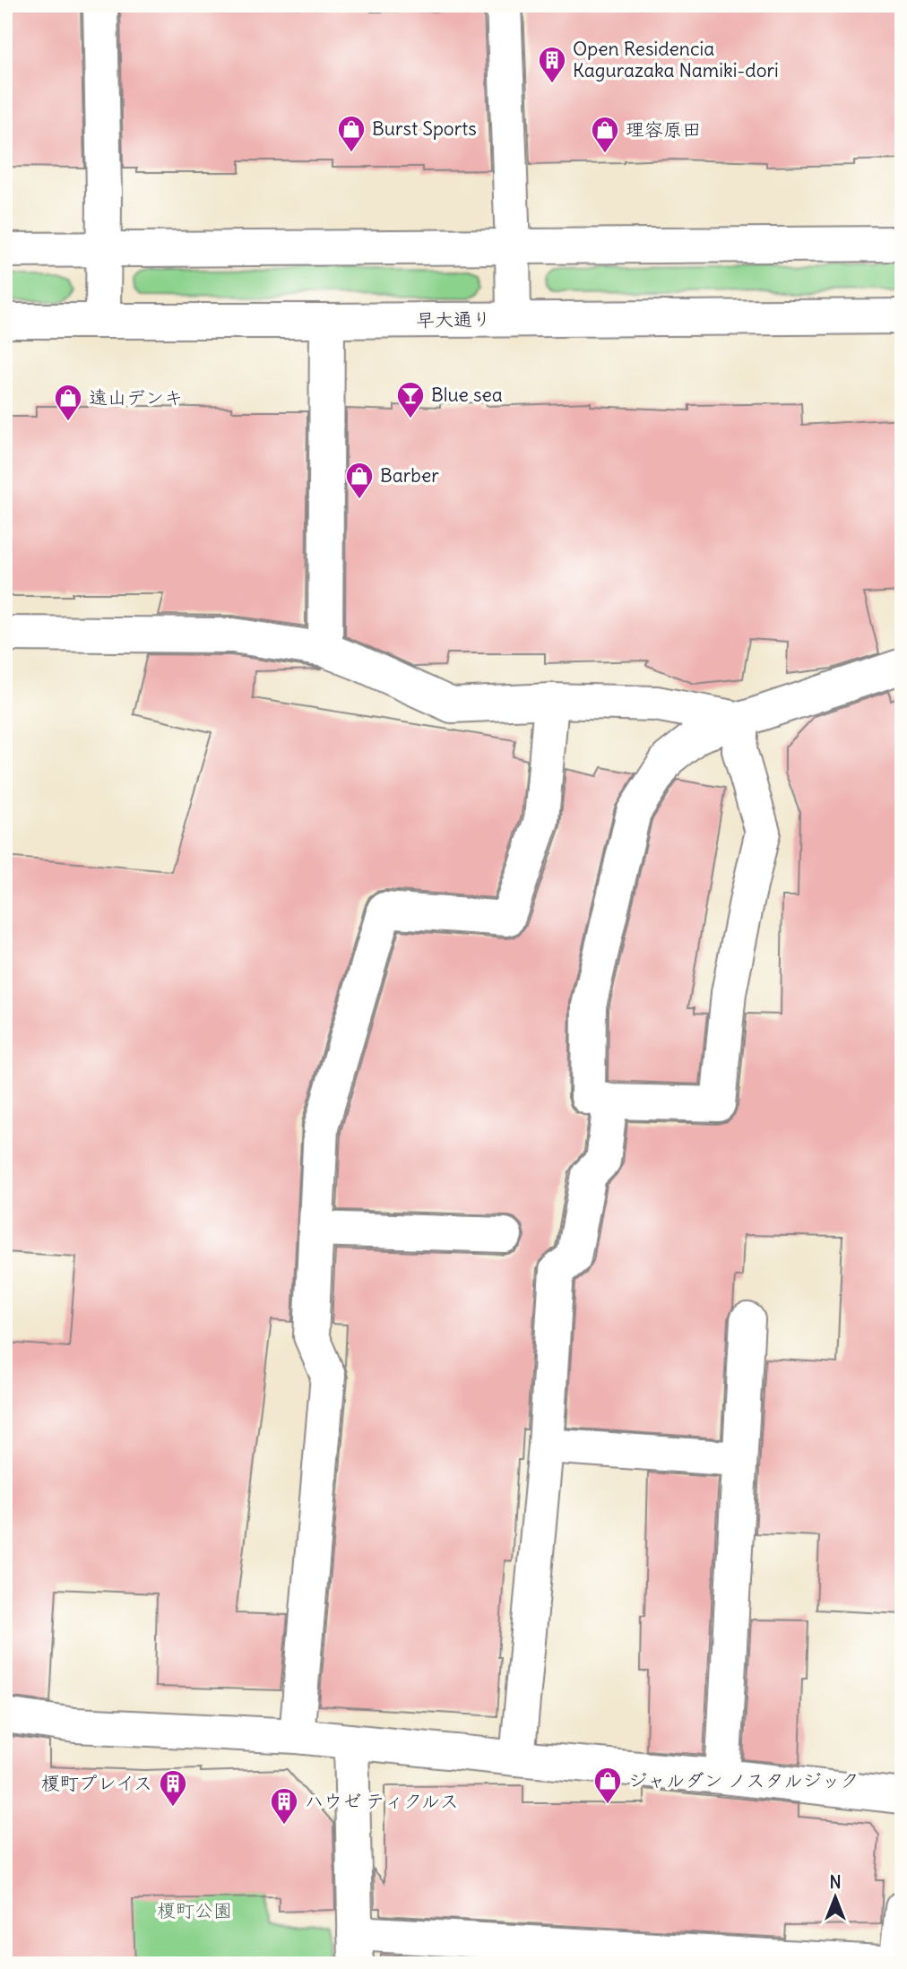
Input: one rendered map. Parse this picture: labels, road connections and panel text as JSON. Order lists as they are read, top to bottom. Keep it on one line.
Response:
{"streets":{"street":["早大通り"]},"parks":["榎町公園"],"places":{"building":["Open Residencia Kagurazaka Namiki-dori","榎町プレイス","ハウゼ ティクルス"],"shop":["Burst Sports","理容原田","遠山デンキ","Barber","ジャルダン ノスタルジック"],"bar":["Blue sea"]},"north":"top"}
